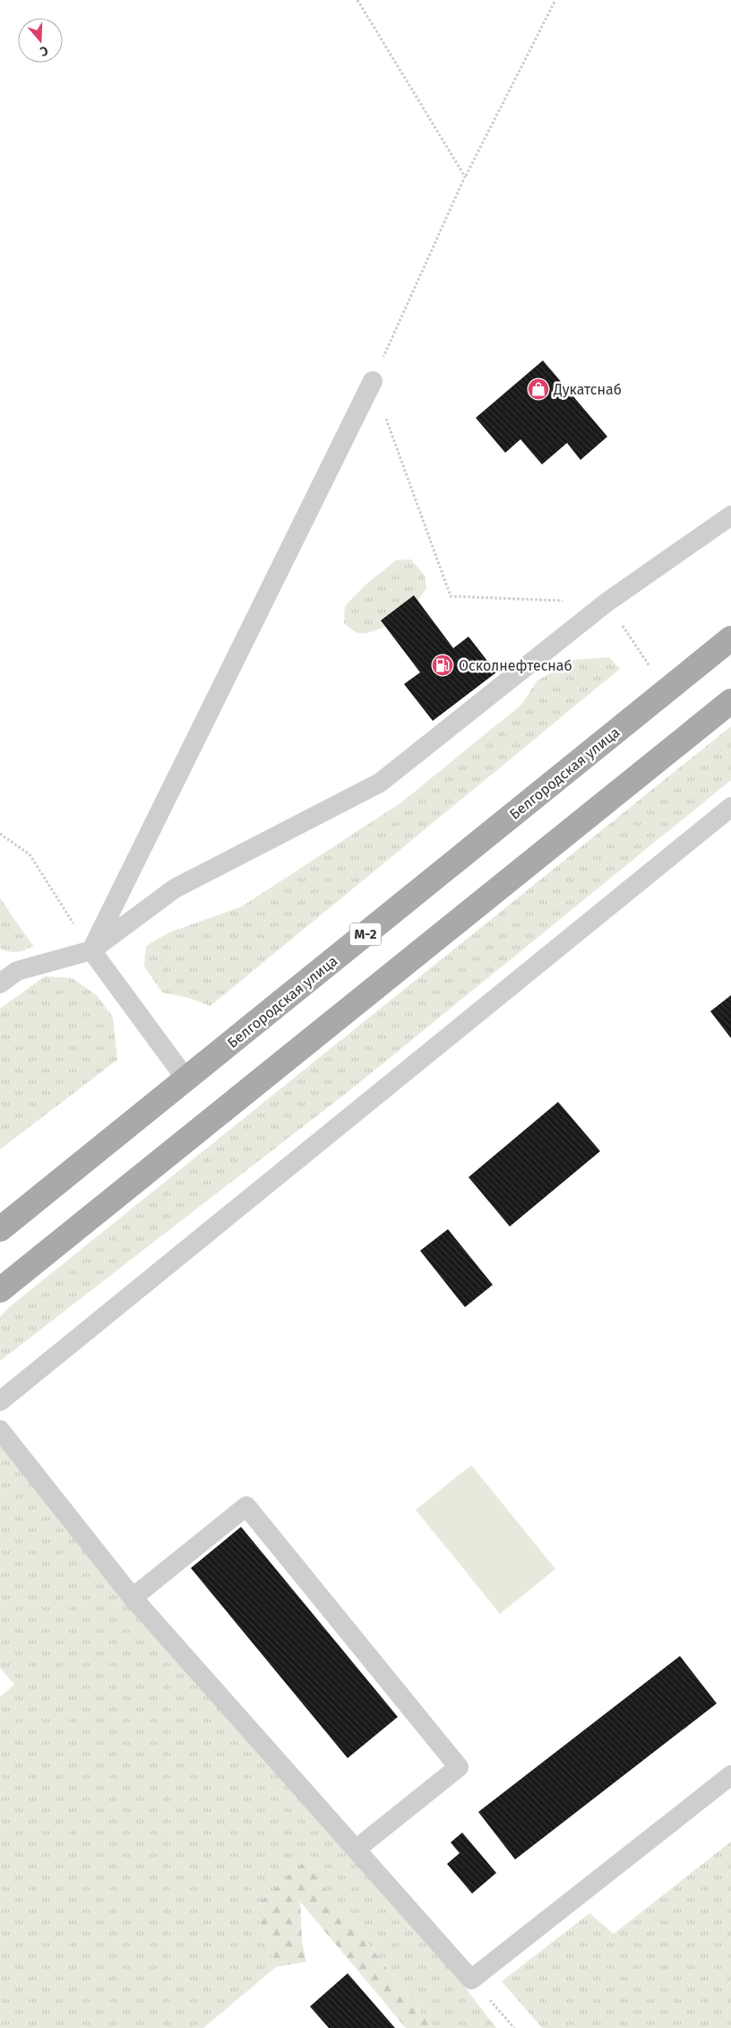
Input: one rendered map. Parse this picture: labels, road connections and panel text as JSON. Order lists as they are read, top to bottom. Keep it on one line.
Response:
{"streets":{"main road":["Белгородская улица","М-2"]},"places":{"shop":["Дукатснаб"],"fuel station":["Осколнефтеснаб"]},"north":"bottom"}
